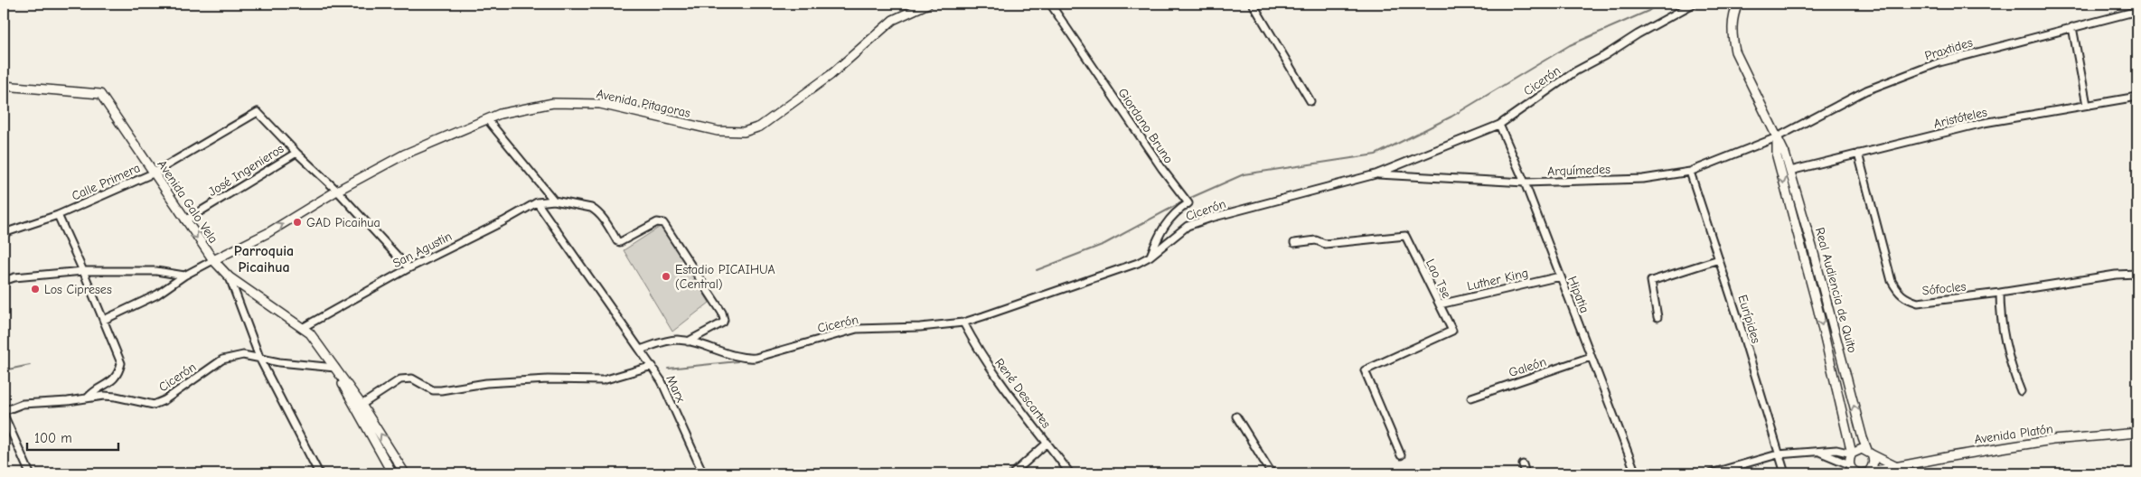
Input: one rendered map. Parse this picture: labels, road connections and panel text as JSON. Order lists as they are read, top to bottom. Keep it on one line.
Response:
{"streets":{"main road":["Avenida Pitagoras","Avenida Galo Vela","Real Audiencia de Quito","Avenida Platón"],"street":["Praxtides","Cicerón","Aristóteles","Giordano Bruno","José Ingenieros","Arquímedes","Calle Primera","San Agustin","Lao Tse","Luther King","Sófocles","Hipatia","Eurípides","Galeón","Marx","René Descartes"]},"crossings":[["Praxtides","Arquímedes"],["Praxtides","Real Audiencia de Quito"],["Cicerón","Giordano Bruno"],["Cicerón","Arquímedes"],["Cicerón","Avenida Galo Vela"],["Cicerón","Hipatia"],["Cicerón","Marx"],["Cicerón","René Descartes"],["Avenida Pitagoras","José Ingenieros"],["Avenida Pitagoras","Avenida Galo Vela"],["Aristóteles","Sófocles"],["Aristóteles","Real Audiencia de Quito"],["José Ingenieros","Calle Primera"],["José Ingenieros","Avenida Galo Vela"],["José Ingenieros","San Agustin"],["Arquímedes","Real Audiencia de Quito"],["Arquímedes","Hipatia"],["Arquímedes","Eurípides"],["Calle Primera","Avenida Galo Vela"],["Avenida Galo Vela","San Agustin"],["San Agustin","Marx"],["Lao Tse","Luther King"],["Luther King","Hipatia"],["Real Audiencia de Quito","Avenida Platón"],["Hipatia","Galeón"]],"districts":["Parroquia Picaihua"],"places":["GAD Picaihua","Estadio PICAIHUA (Central)","Los Cipreses"],"scale_bar":"100 m"}
